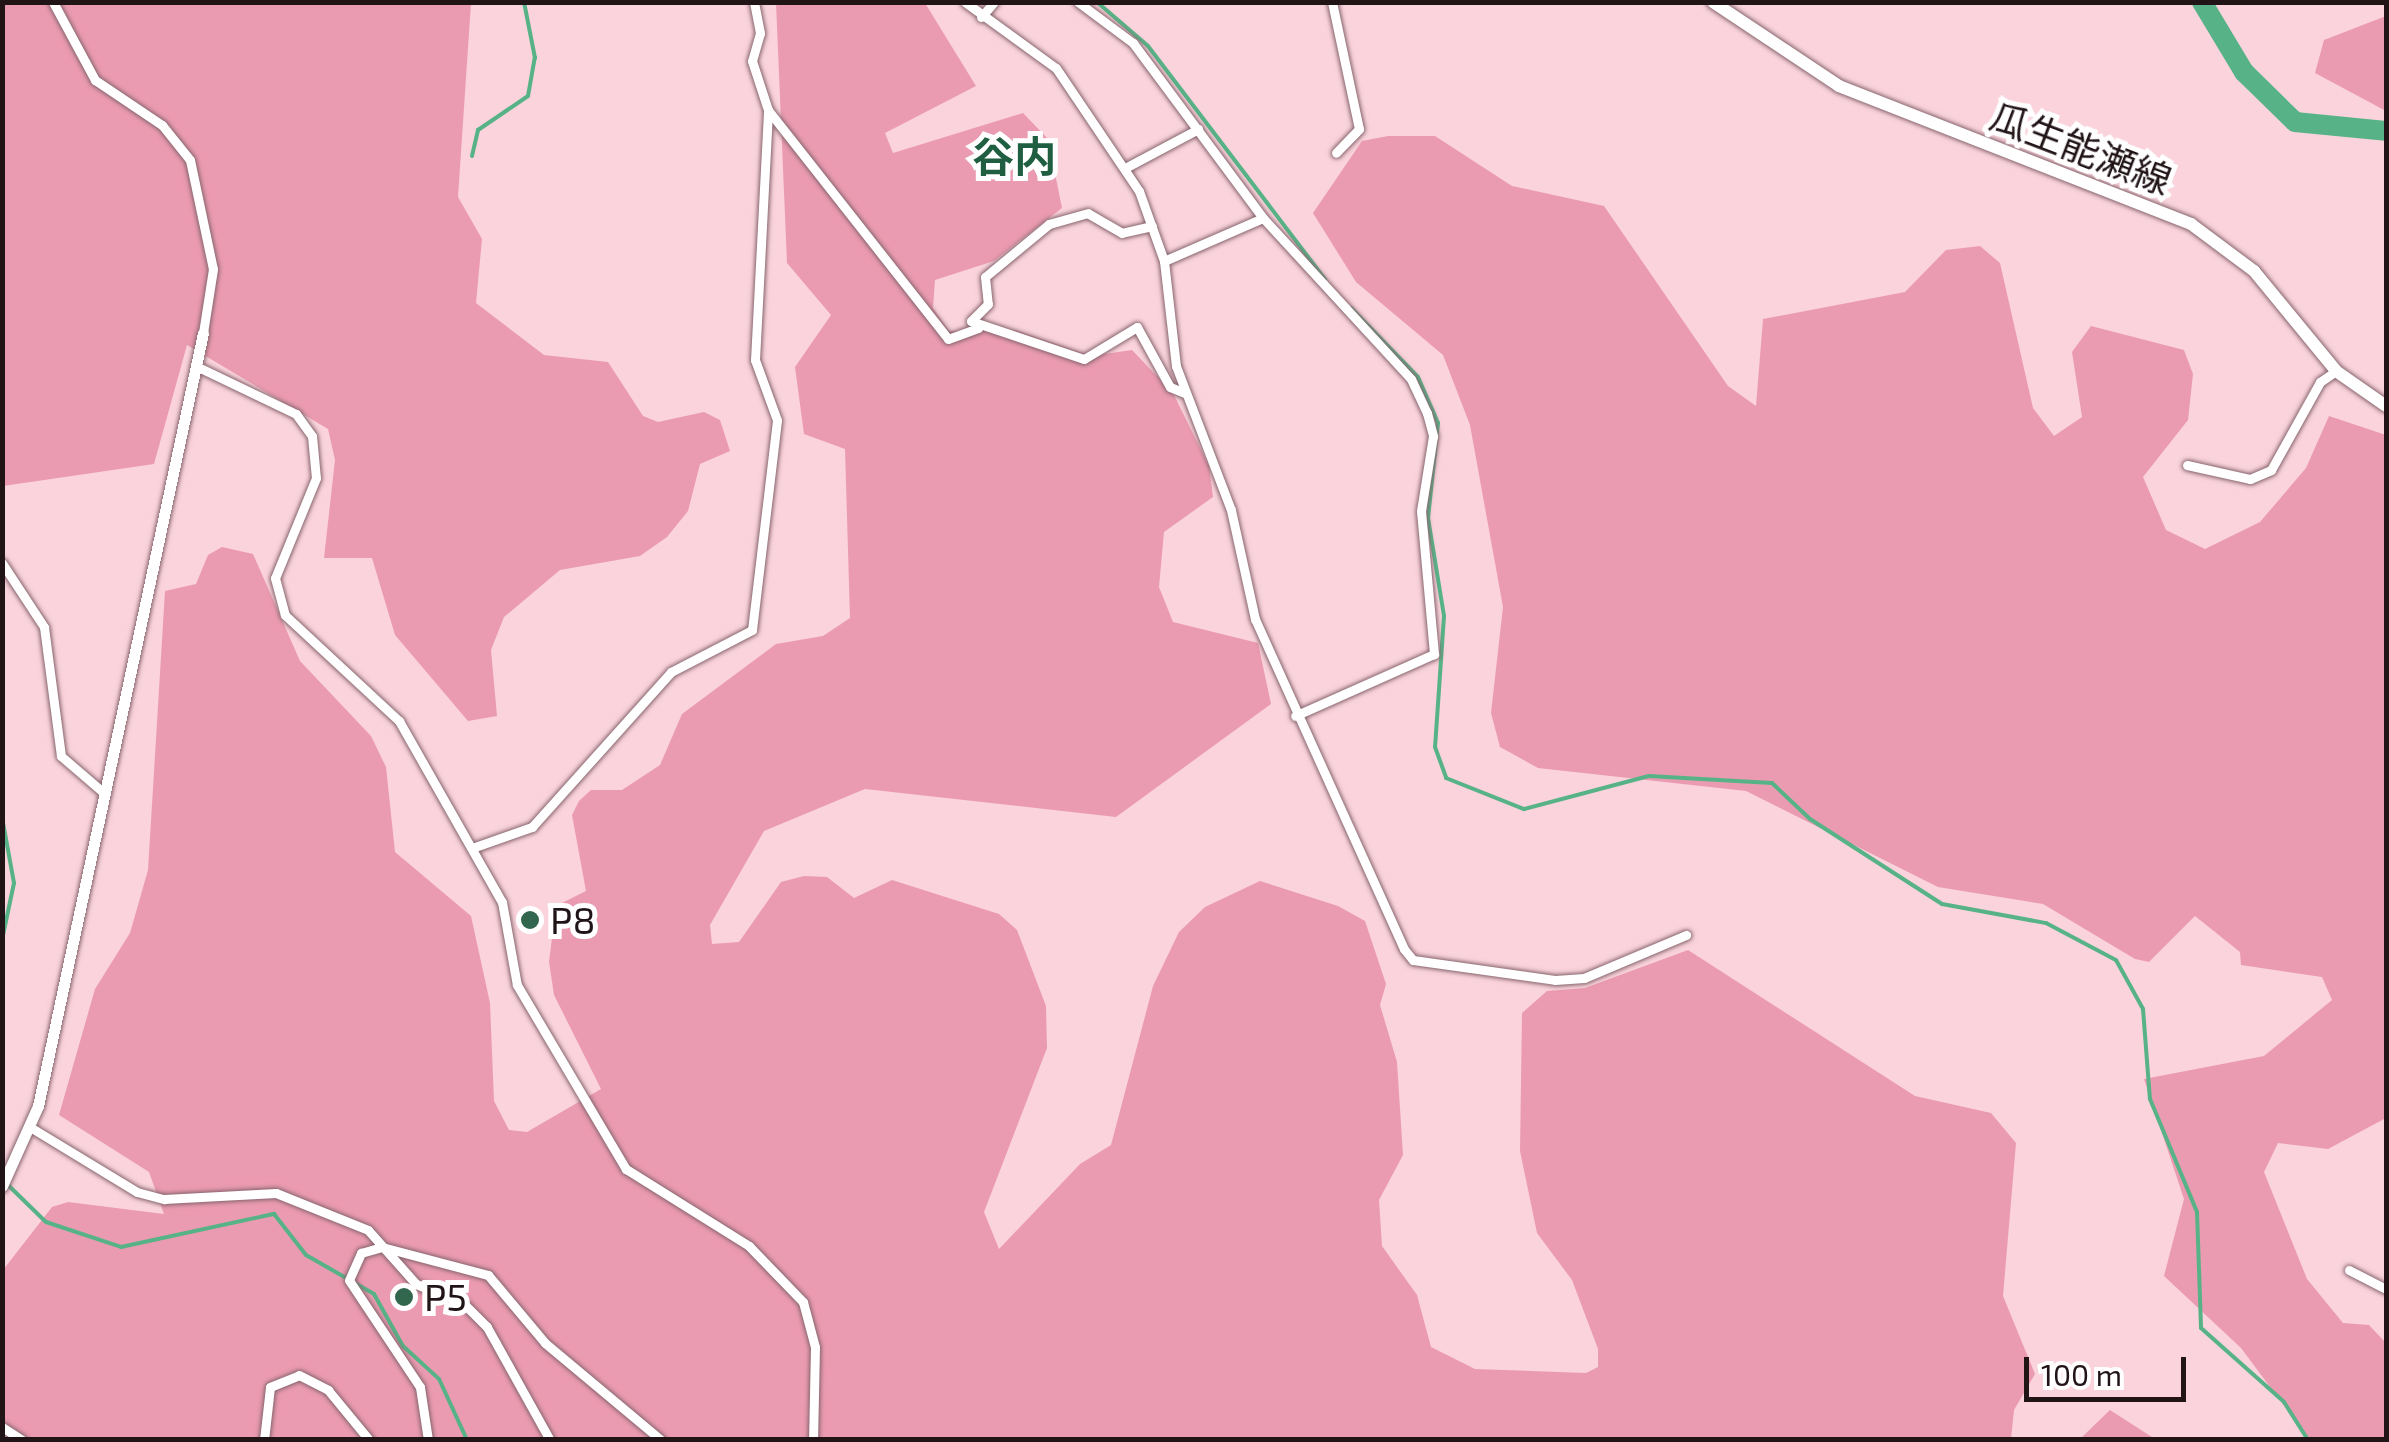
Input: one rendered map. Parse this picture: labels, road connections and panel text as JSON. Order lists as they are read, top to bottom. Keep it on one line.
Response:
{"streets":{"main road":["瓜生能瀬線"]},"districts":["谷内"],"places":["P8","P5"],"scale_bar":"100 m"}
